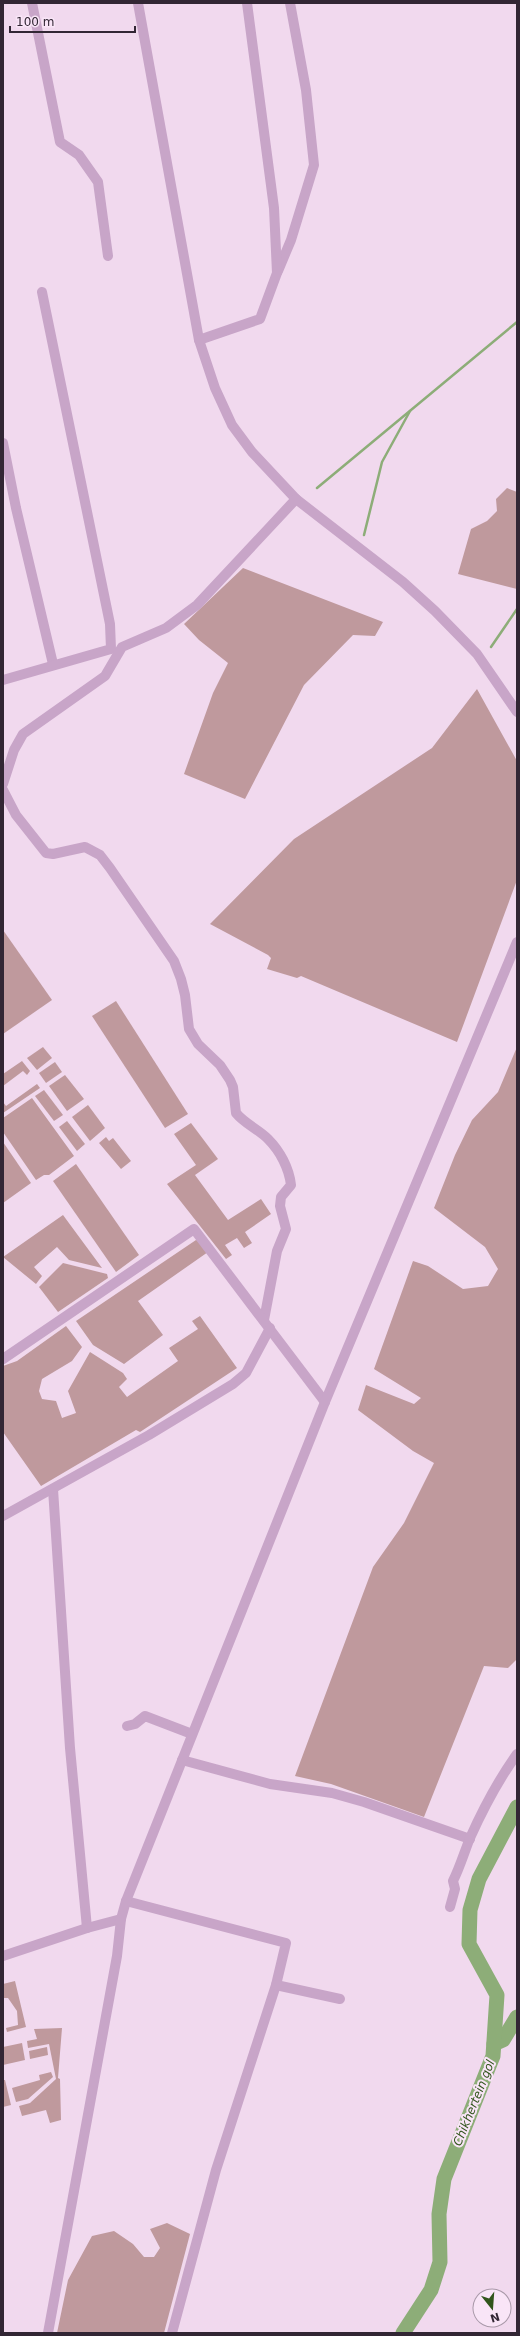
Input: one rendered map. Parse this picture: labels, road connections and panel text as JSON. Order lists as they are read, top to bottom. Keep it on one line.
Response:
{"water":["Chikhertein gol"],"scale_bar":"100 m","north":"bottom"}
